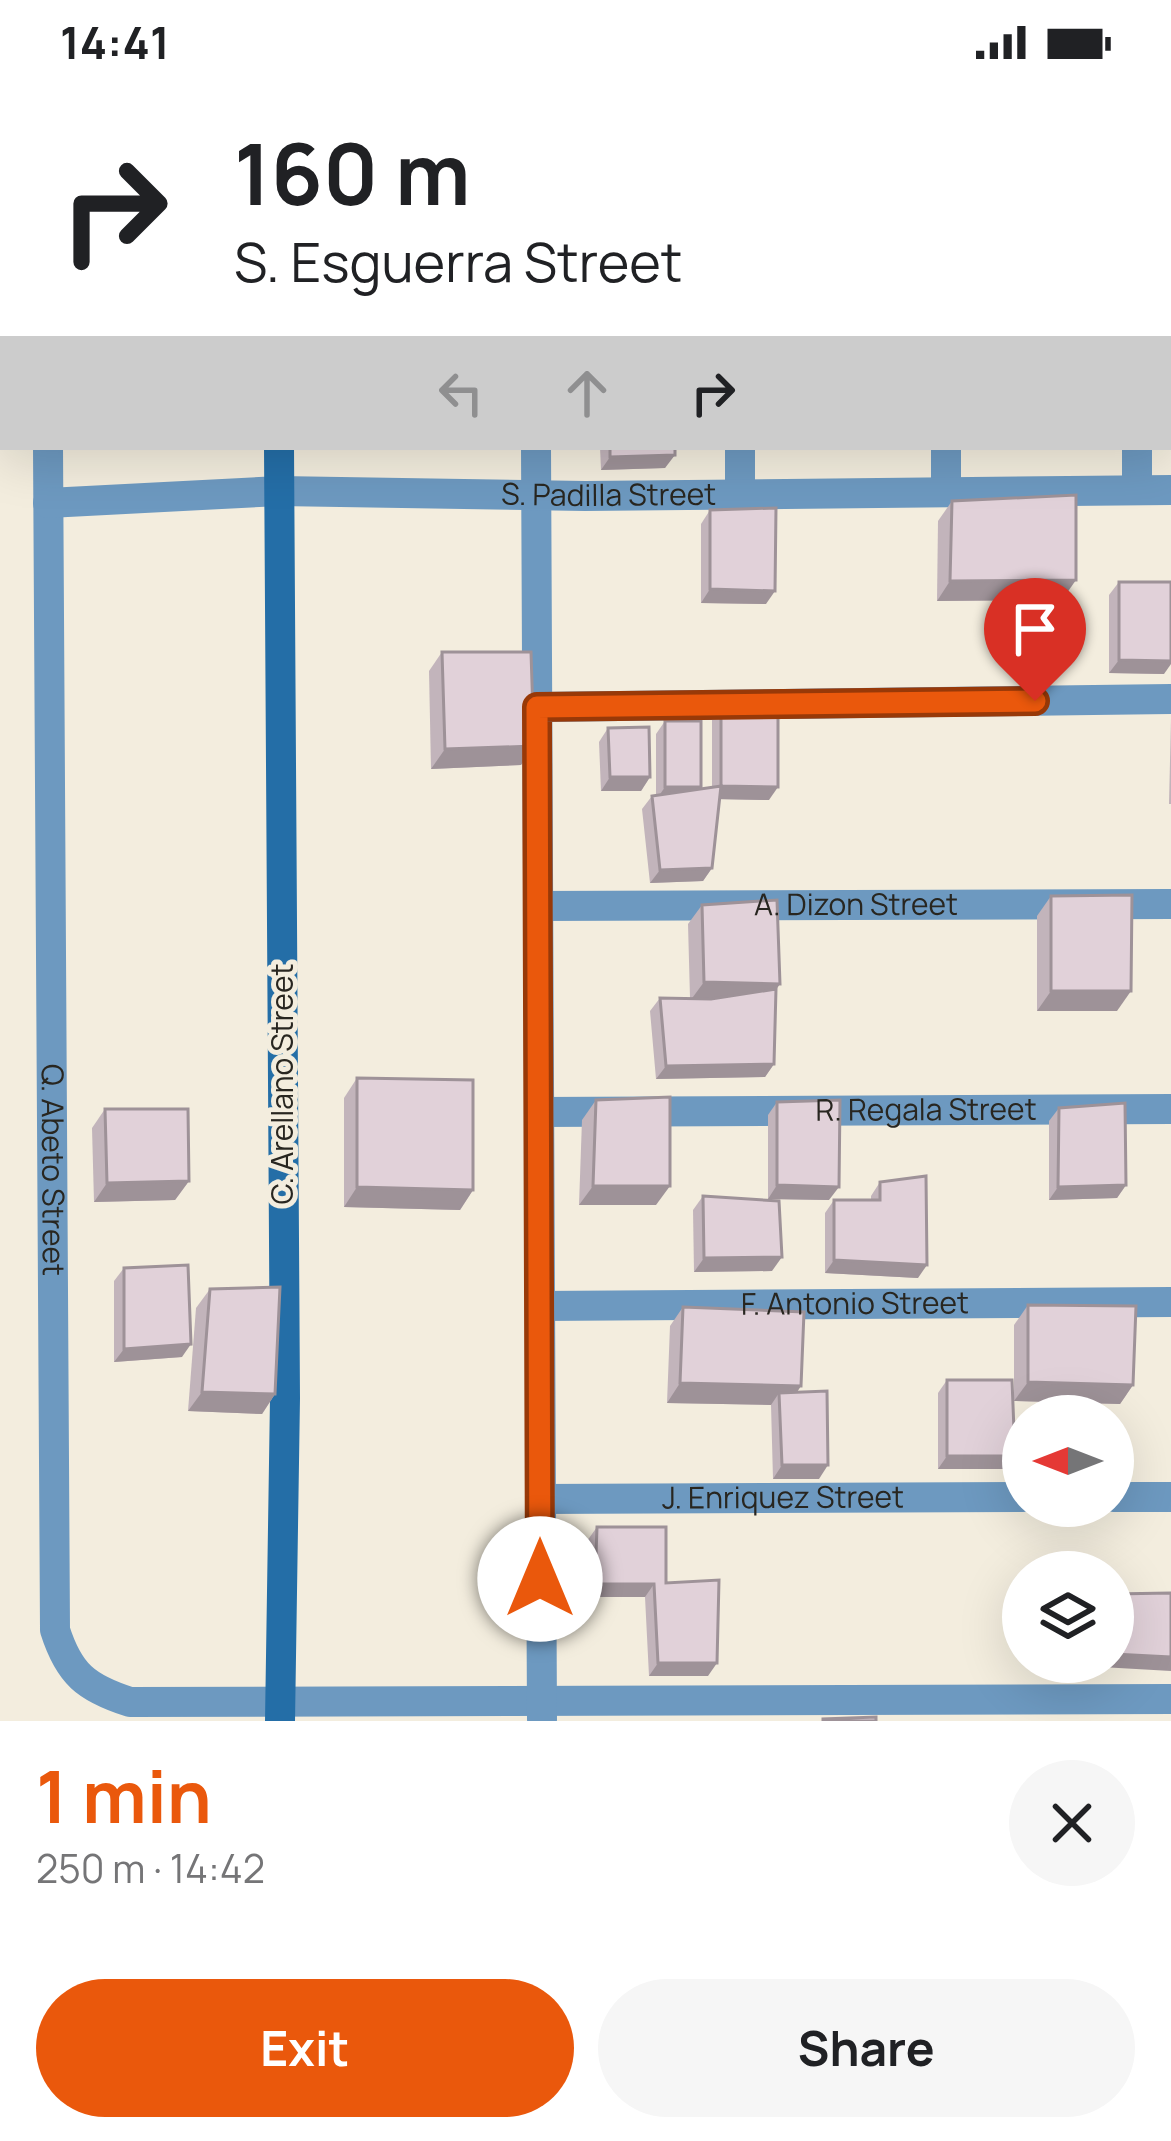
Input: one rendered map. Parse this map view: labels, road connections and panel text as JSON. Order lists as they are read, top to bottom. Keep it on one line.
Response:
{"streets":{"street":["S. Padilla Street","A. Dizon Street","C. Arellano Street","R. Regala Street","Q. Abeto Street","F. Antonio Street","J. Enriquez Street"]},"crossings":[["S. Padilla Street","C. Arellano Street"],["S. Padilla Street","Q. Abeto Street"],["C. Arellano Street","Q. Abeto Street"]],"north":"left","page":{"status":"14:41","turn":["160 m","S. Esguerra Street"],"heading":["1 min","250 m · 14:42"],"buttons":["Exit","Share"]}}
